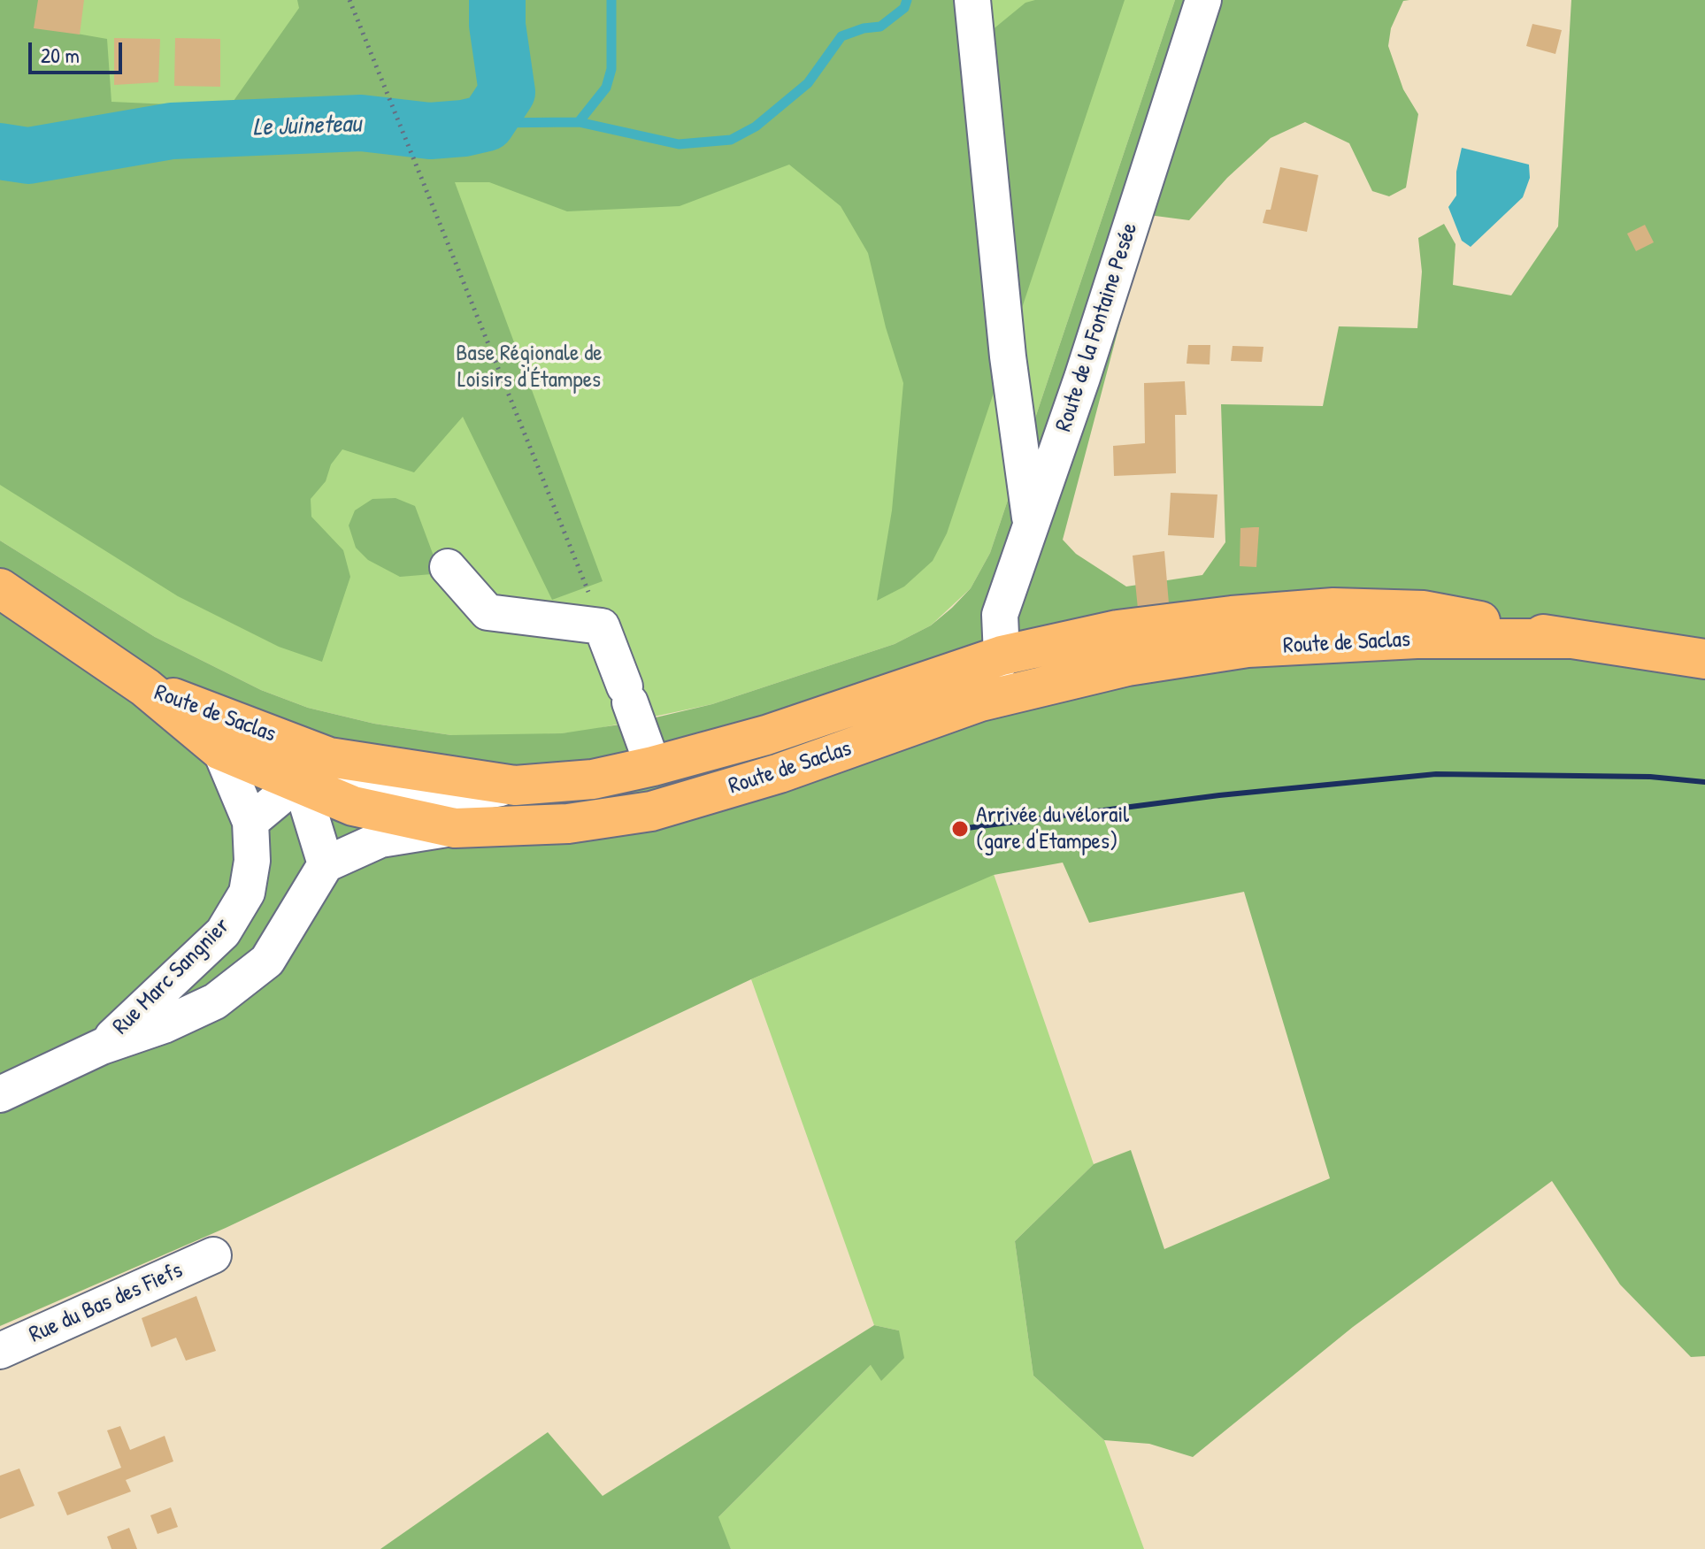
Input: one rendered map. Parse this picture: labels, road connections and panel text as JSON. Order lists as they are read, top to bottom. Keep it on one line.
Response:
{"streets":{"main road":["Route de Saclas"],"street":["Route de la Fontaine Pesée","Rue Marc Sangnier","Rue du Bas des Fiefs"]},"crossings":[["Route de la Fontaine Pesée","Route de Saclas"],["Route de Saclas","Rue Marc Sangnier"]],"water":["Le Juineteau"],"parks":["Base Régionale de Loisirs d'Étampes"],"places":["Arrivée du vélorail (gare d'Etampes)"],"scale_bar":"20 m"}
